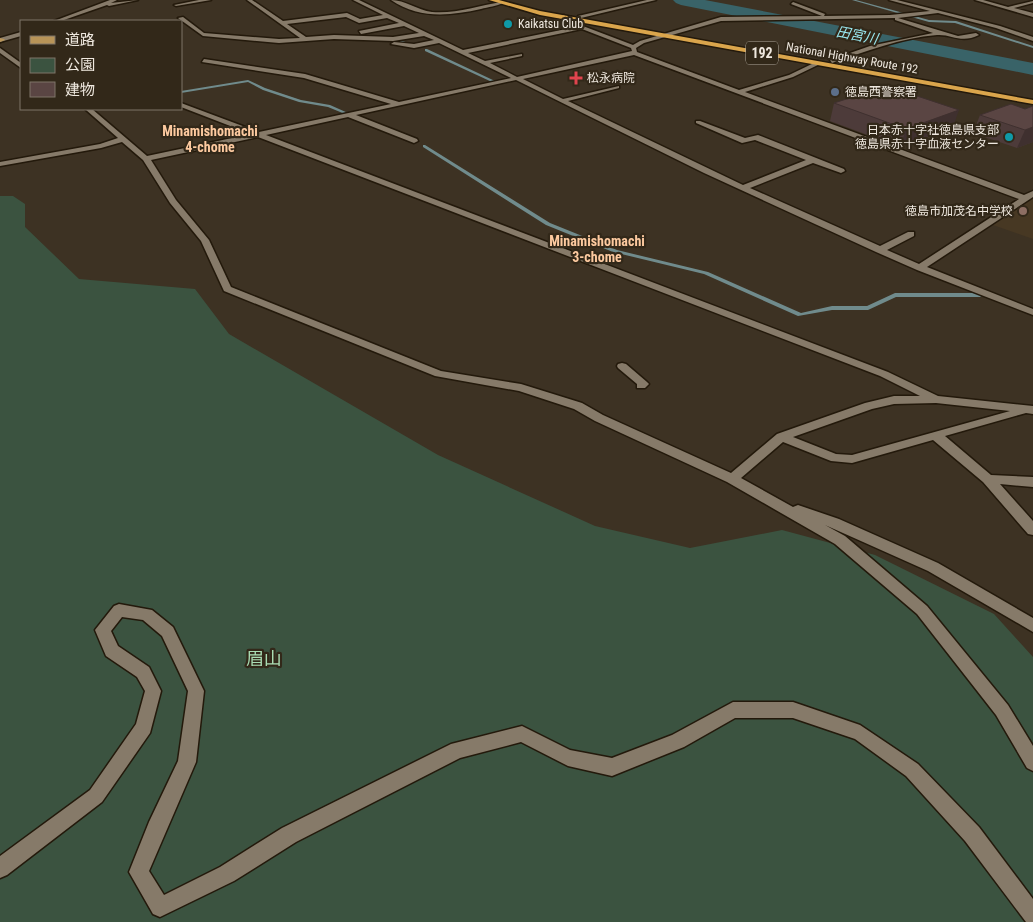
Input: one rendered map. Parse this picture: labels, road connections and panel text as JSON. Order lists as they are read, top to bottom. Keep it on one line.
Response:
{"streets":{"highway":["192","National Highway Route 192"]},"districts":["Minamishomachi 4-chome","Minamishomachi 3-chome"],"water":["田宮川"],"parks":["眉山"],"places":{"other":["Kaikatsu Club","徳島西警察署","日本赤十字社徳島県支部 徳島県赤十字血液センター","徳島市加茂名中学校"],"health":["松永病院"]},"legend":["道路","公園","建物"]}
